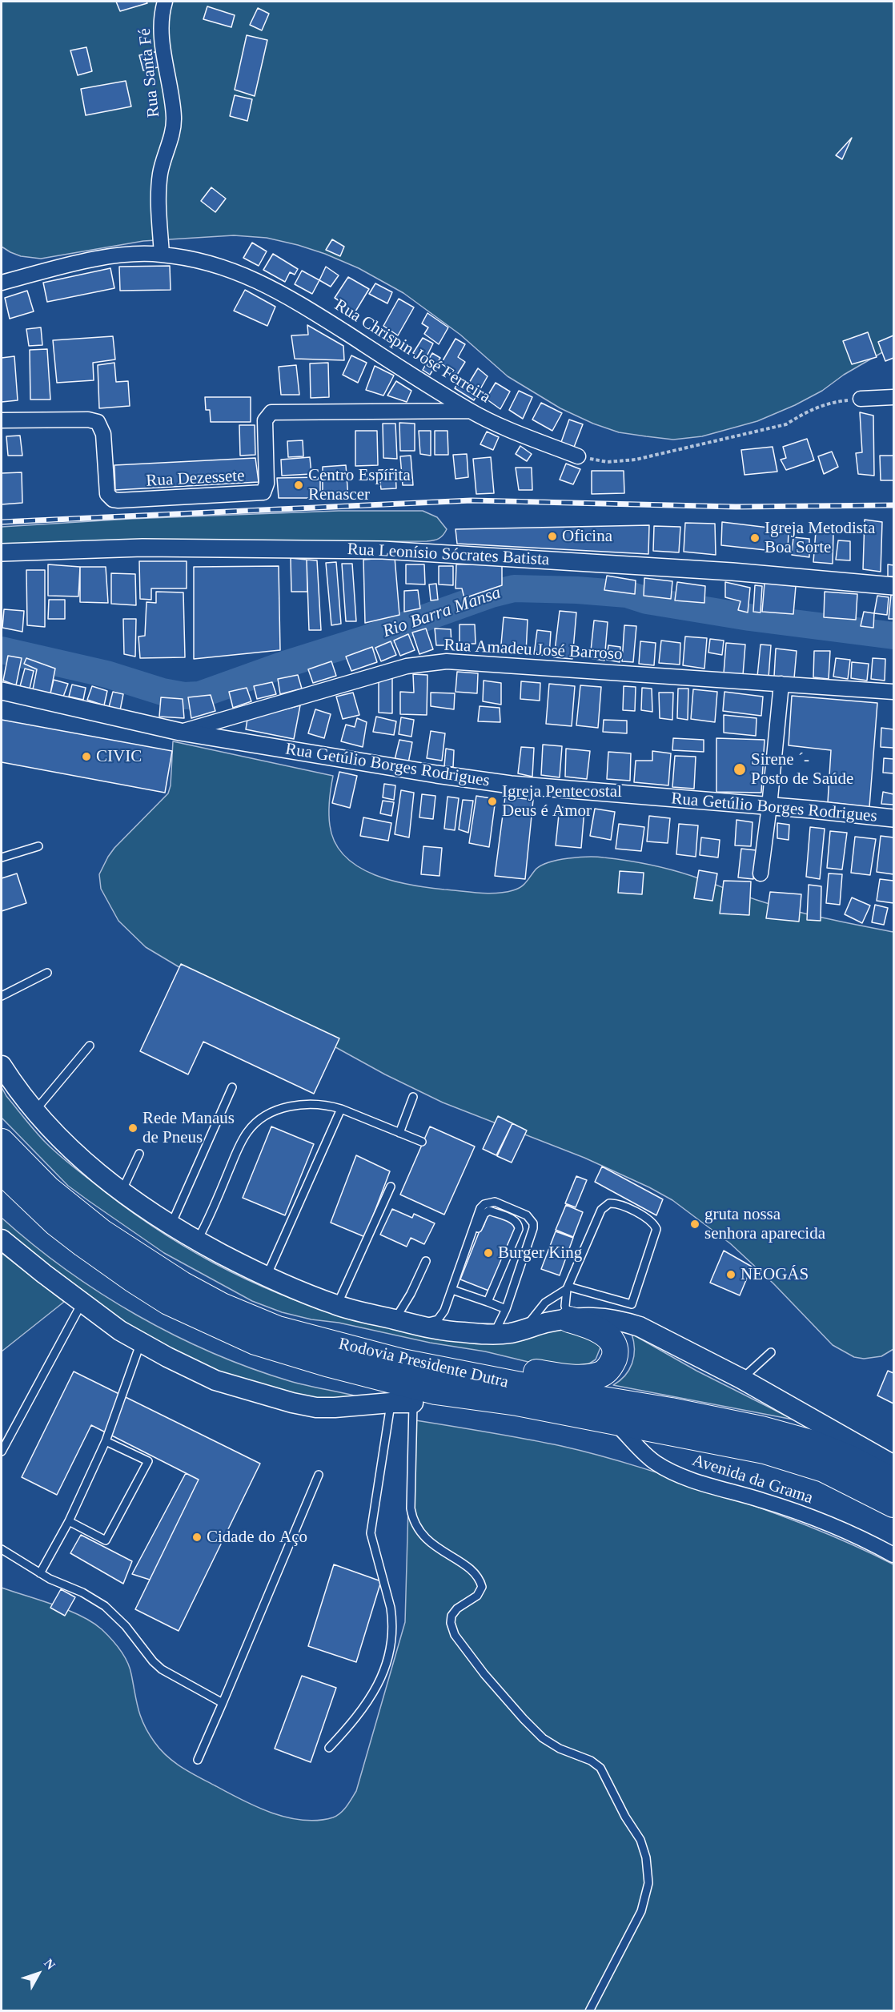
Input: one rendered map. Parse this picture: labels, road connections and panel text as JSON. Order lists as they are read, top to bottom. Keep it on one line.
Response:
{"streets":{"highway":["Rodovia Presidente Dutra"],"street":["Rua Santa Fé","Rua Chrispin José Ferreira","Rua Dezessete","Rua Leonísio Sócrates Batista","Rua Amadeu José Barroso","Rua Getúlio Borges Rodrigues","Avenida da Grama"]},"crossings":[["Rua Santa Fé","Rua Chrispin José Ferreira"],["Rua Chrispin José Ferreira","Rua Dezessete"],["Rua Amadeu José Barroso","Rua Getúlio Borges Rodrigues"],["Rodovia Presidente Dutra","Avenida da Grama"]],"water":["Rio Barra Mansa"],"places":["Centro Espírita Renascer","Oficina","Igreja Metodista Boa Sorte","CIVIC","Sirene ´- Posto de Saúde","Igreja Pentecostal Deus é Amor","Rede Manaus de Pneus","gruta nossa senhora aparecida","Burger King","NEOGÁS","Cidade do Aço"],"north":"top right"}
